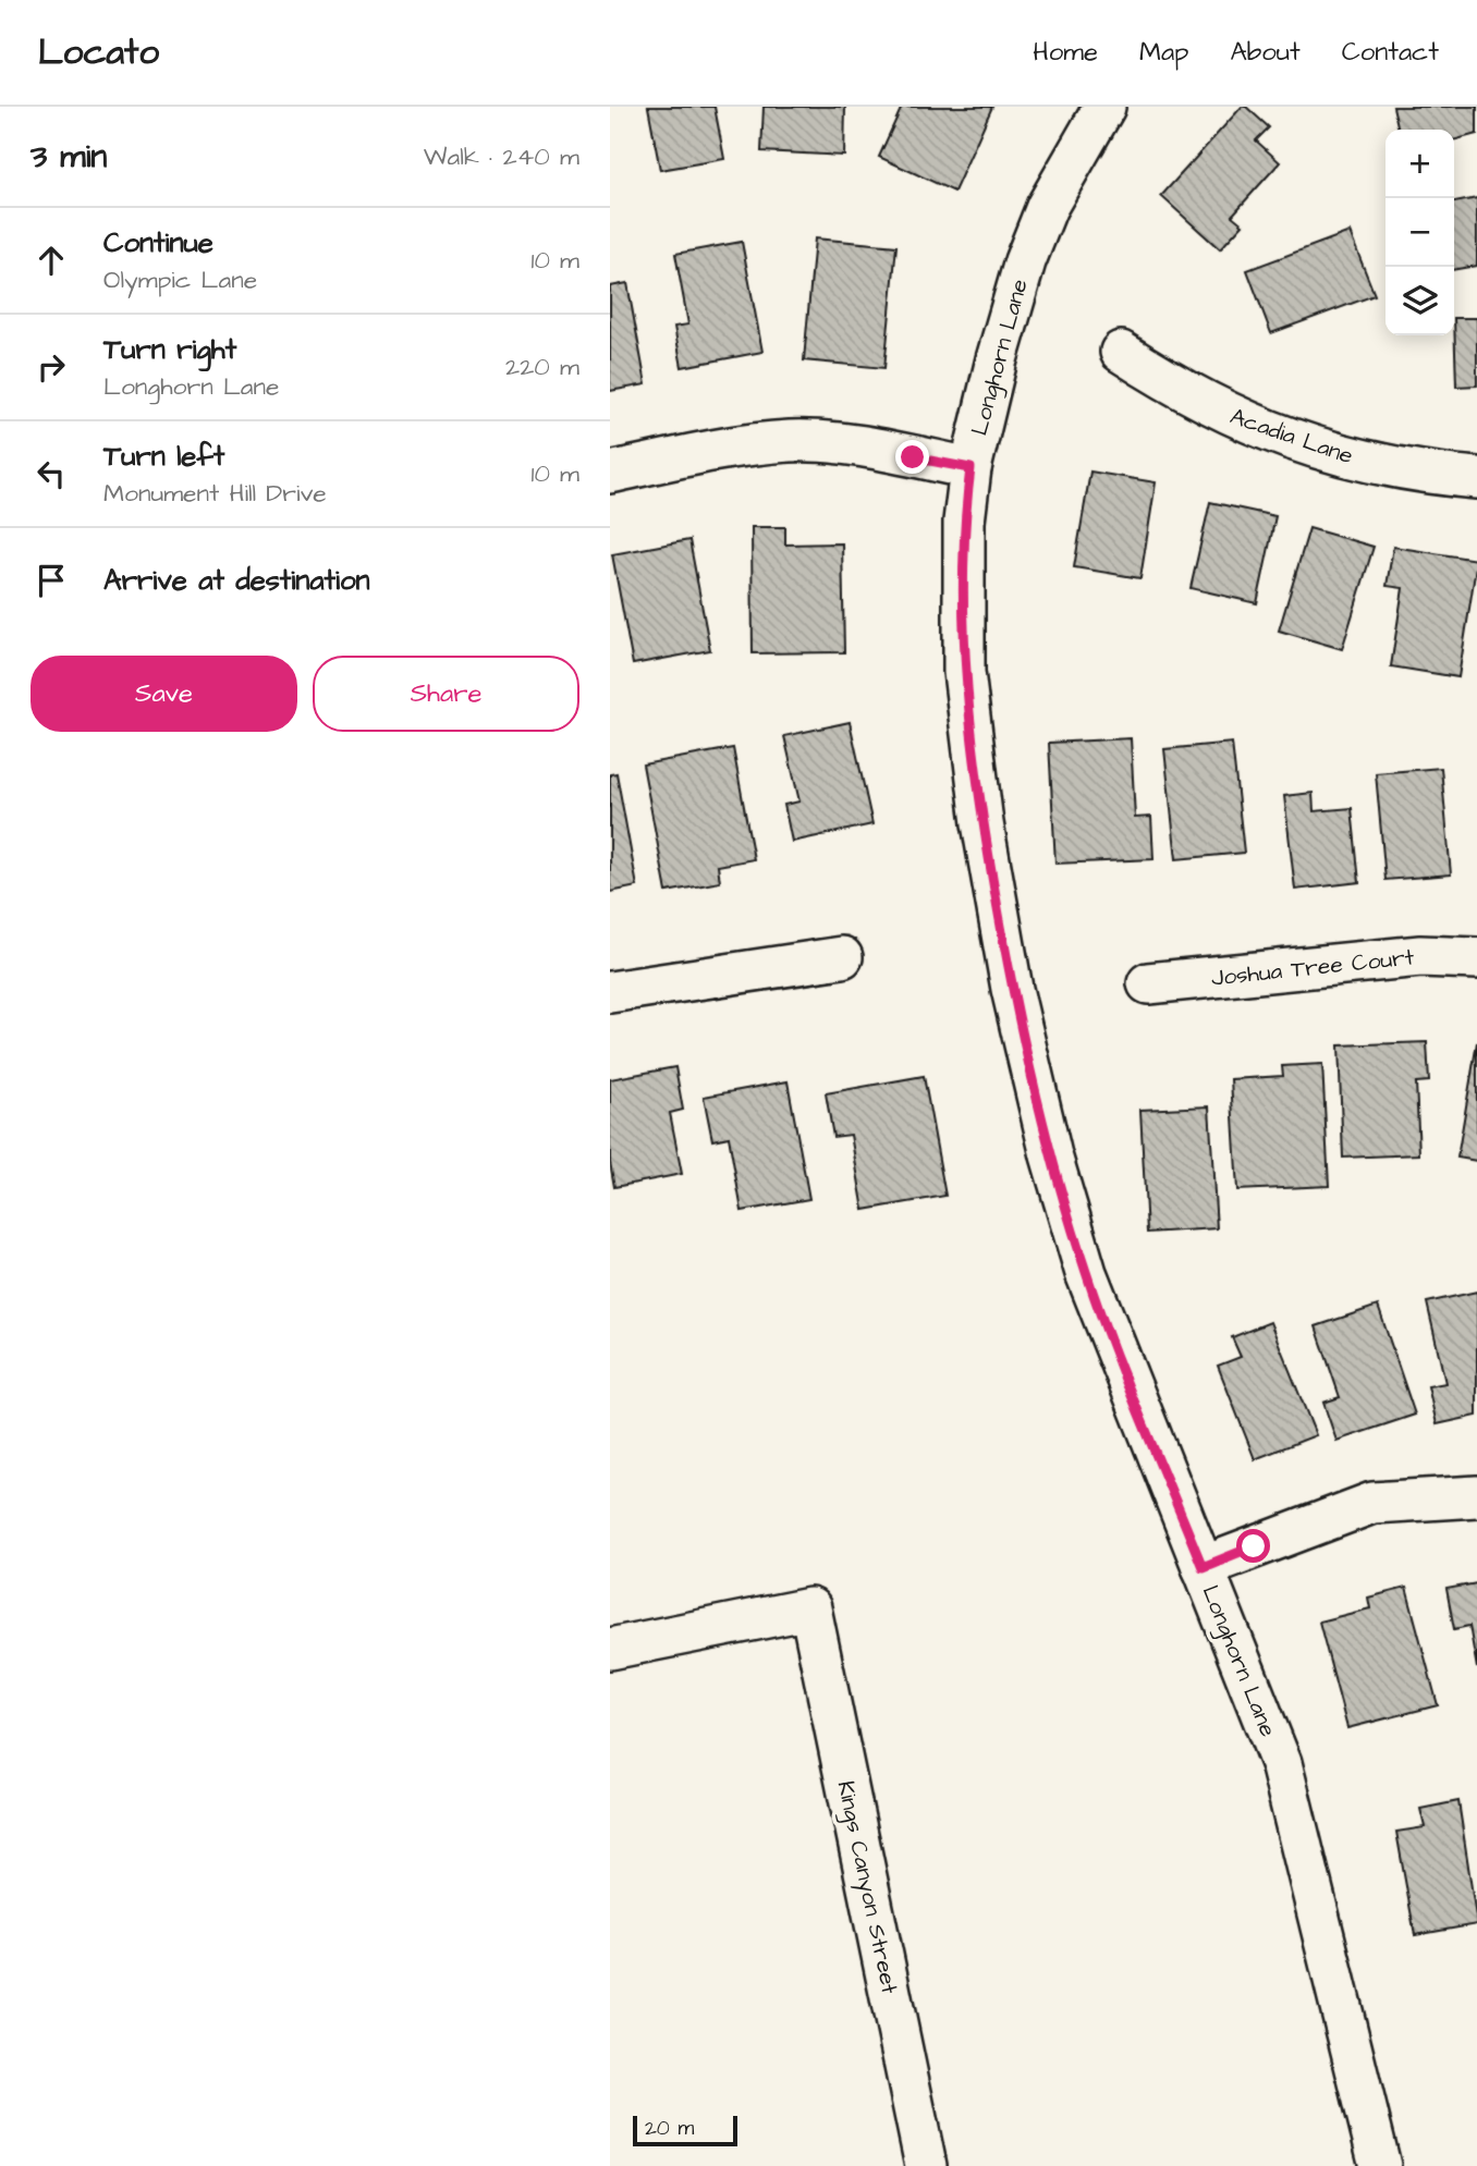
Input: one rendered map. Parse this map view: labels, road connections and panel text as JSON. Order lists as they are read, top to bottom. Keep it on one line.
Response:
{"streets":{"street":["Longhorn Lane","Acadia Lane","Joshua Tree Court","Kings Canyon Street"]},"scale_bar":"20 m","page":{"header":"Locato","nav":["Home","Map","About","Contact"],"heading":["3 min","Walk · 240 m"],"map_buttons":["+","−"],"list":[["Continue","Olympic Lane","10 m"],["Turn right","Longhorn Lane","220 m"],["Turn left","Monument Hill Drive","10 m"],"Arrive at destination"],"buttons":["Save","Share"],"scale":"20 m"}}
